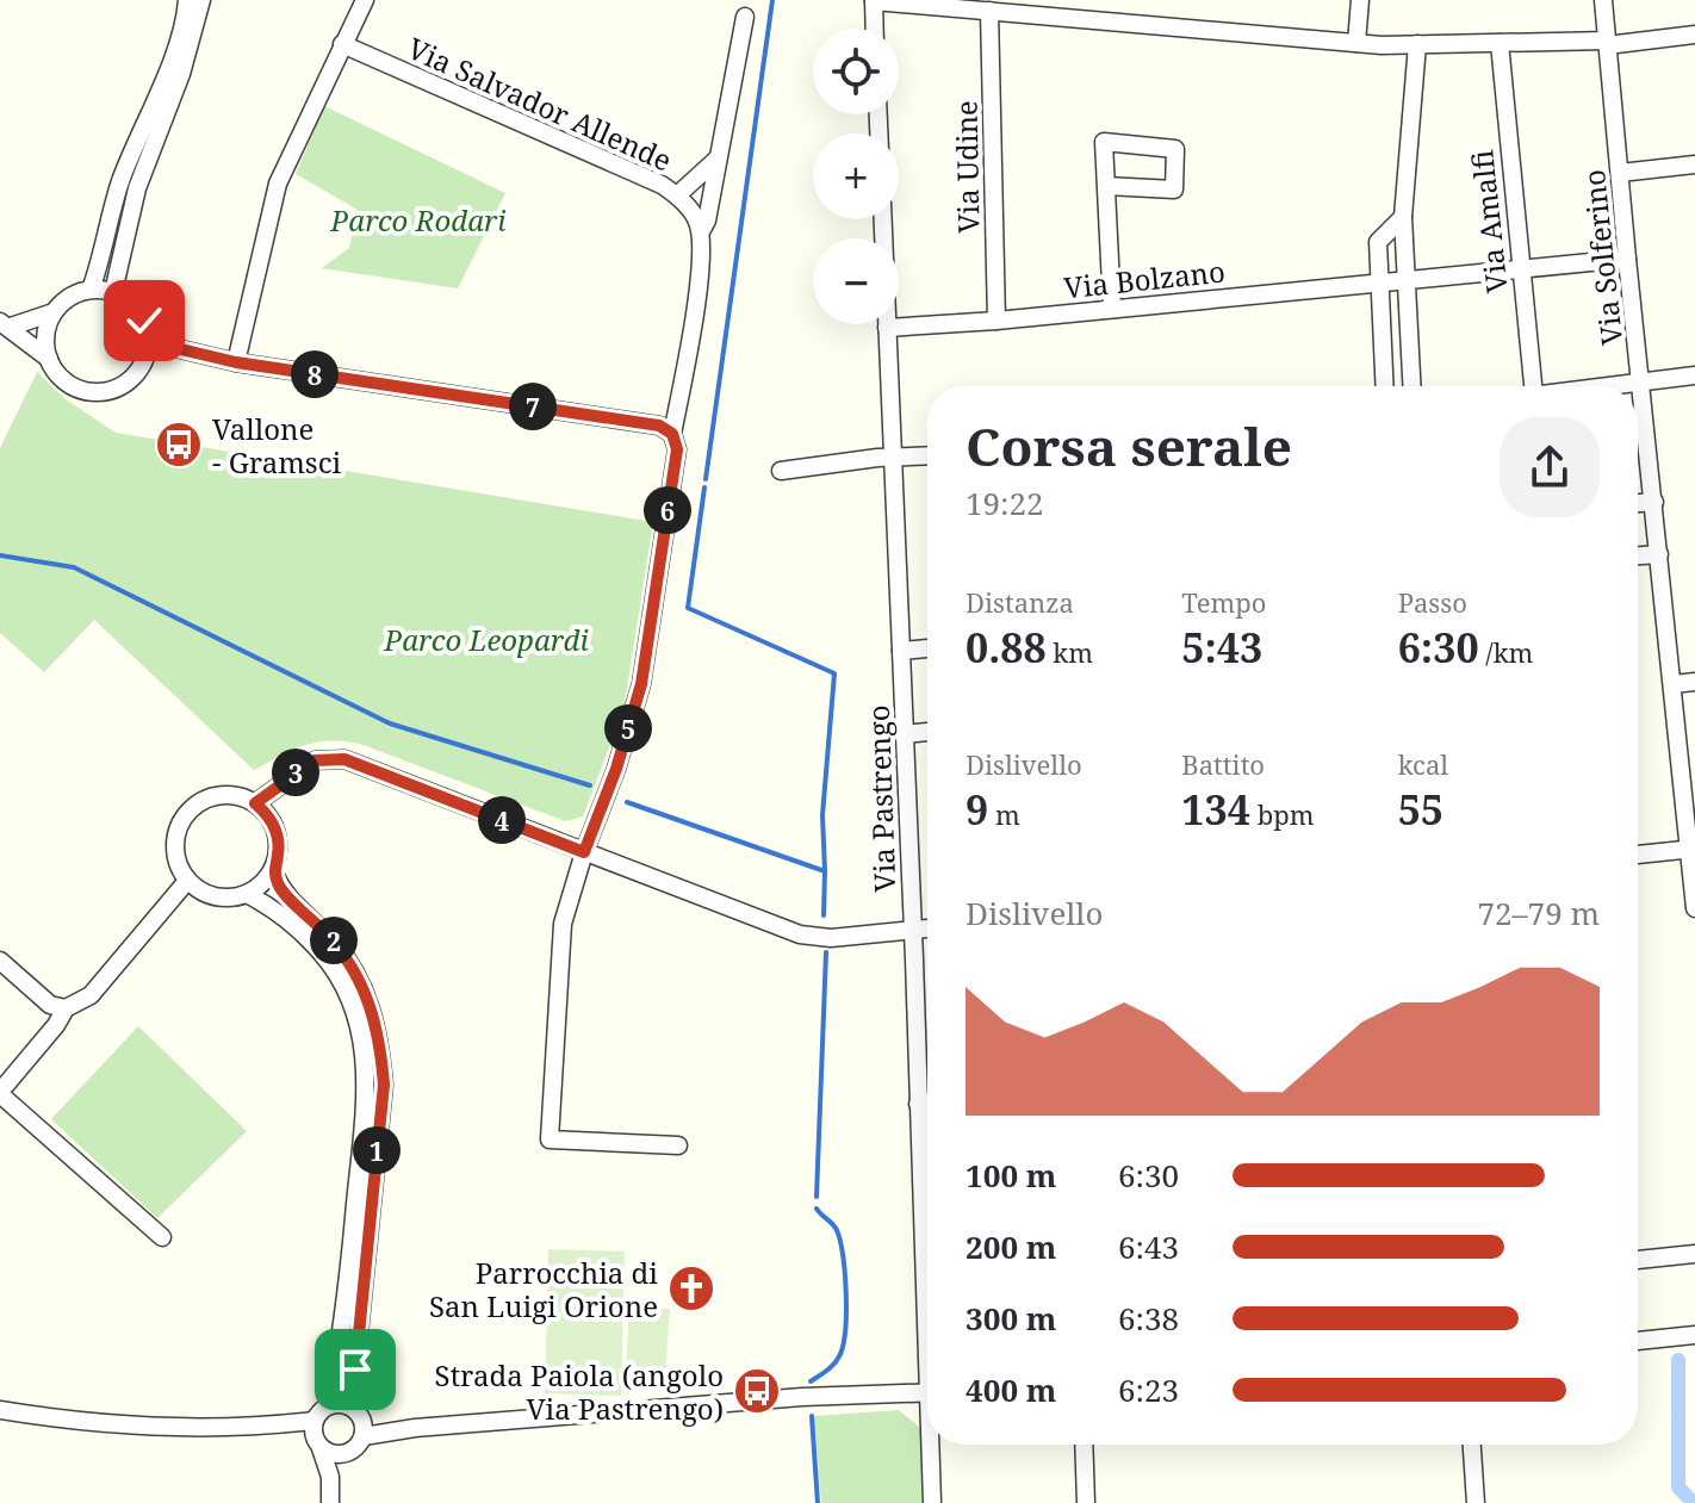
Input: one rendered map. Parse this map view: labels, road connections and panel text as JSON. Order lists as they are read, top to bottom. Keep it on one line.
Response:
{"streets":{"street":["Via Salvador Allende","Via Udine","Via Amalfi","Via Solferino","Via Bolzano","Via Pastrengo"]},"crossings":[["Via Udine","Via Bolzano"],["Via Amalfi","Via Bolzano"],["Via Solferino","Via Bolzano"],["Via Bolzano","Via Pastrengo"]],"parks":["Parco Rodari","Parco Leopardi"],"places":{"bus stop":["Vallone - Gramsci","Strada Paiola (angolo Via Pastrengo)"],"church":["Parrocchia di San Luigi Orione"]},"page":{"map_buttons":["+","−"],"pins":["8","7","6","5","3","4","2","1"],"heading":["Corsa serale","19:22"],"stats":[["Distanza","0.88 km"],["Tempo","5:43"],["Passo","6:30 /km"],["Dislivello","9 m"],["Battito","134 bpm"],["kcal","55"]],"chart":["Dislivello","72–79 m"],"list":[{"name":"100 m","note":"6:30"},{"name":"200 m","note":"6:43"},{"name":"300 m","note":"6:38"},{"name":"400 m","note":"6:23"}]}}
